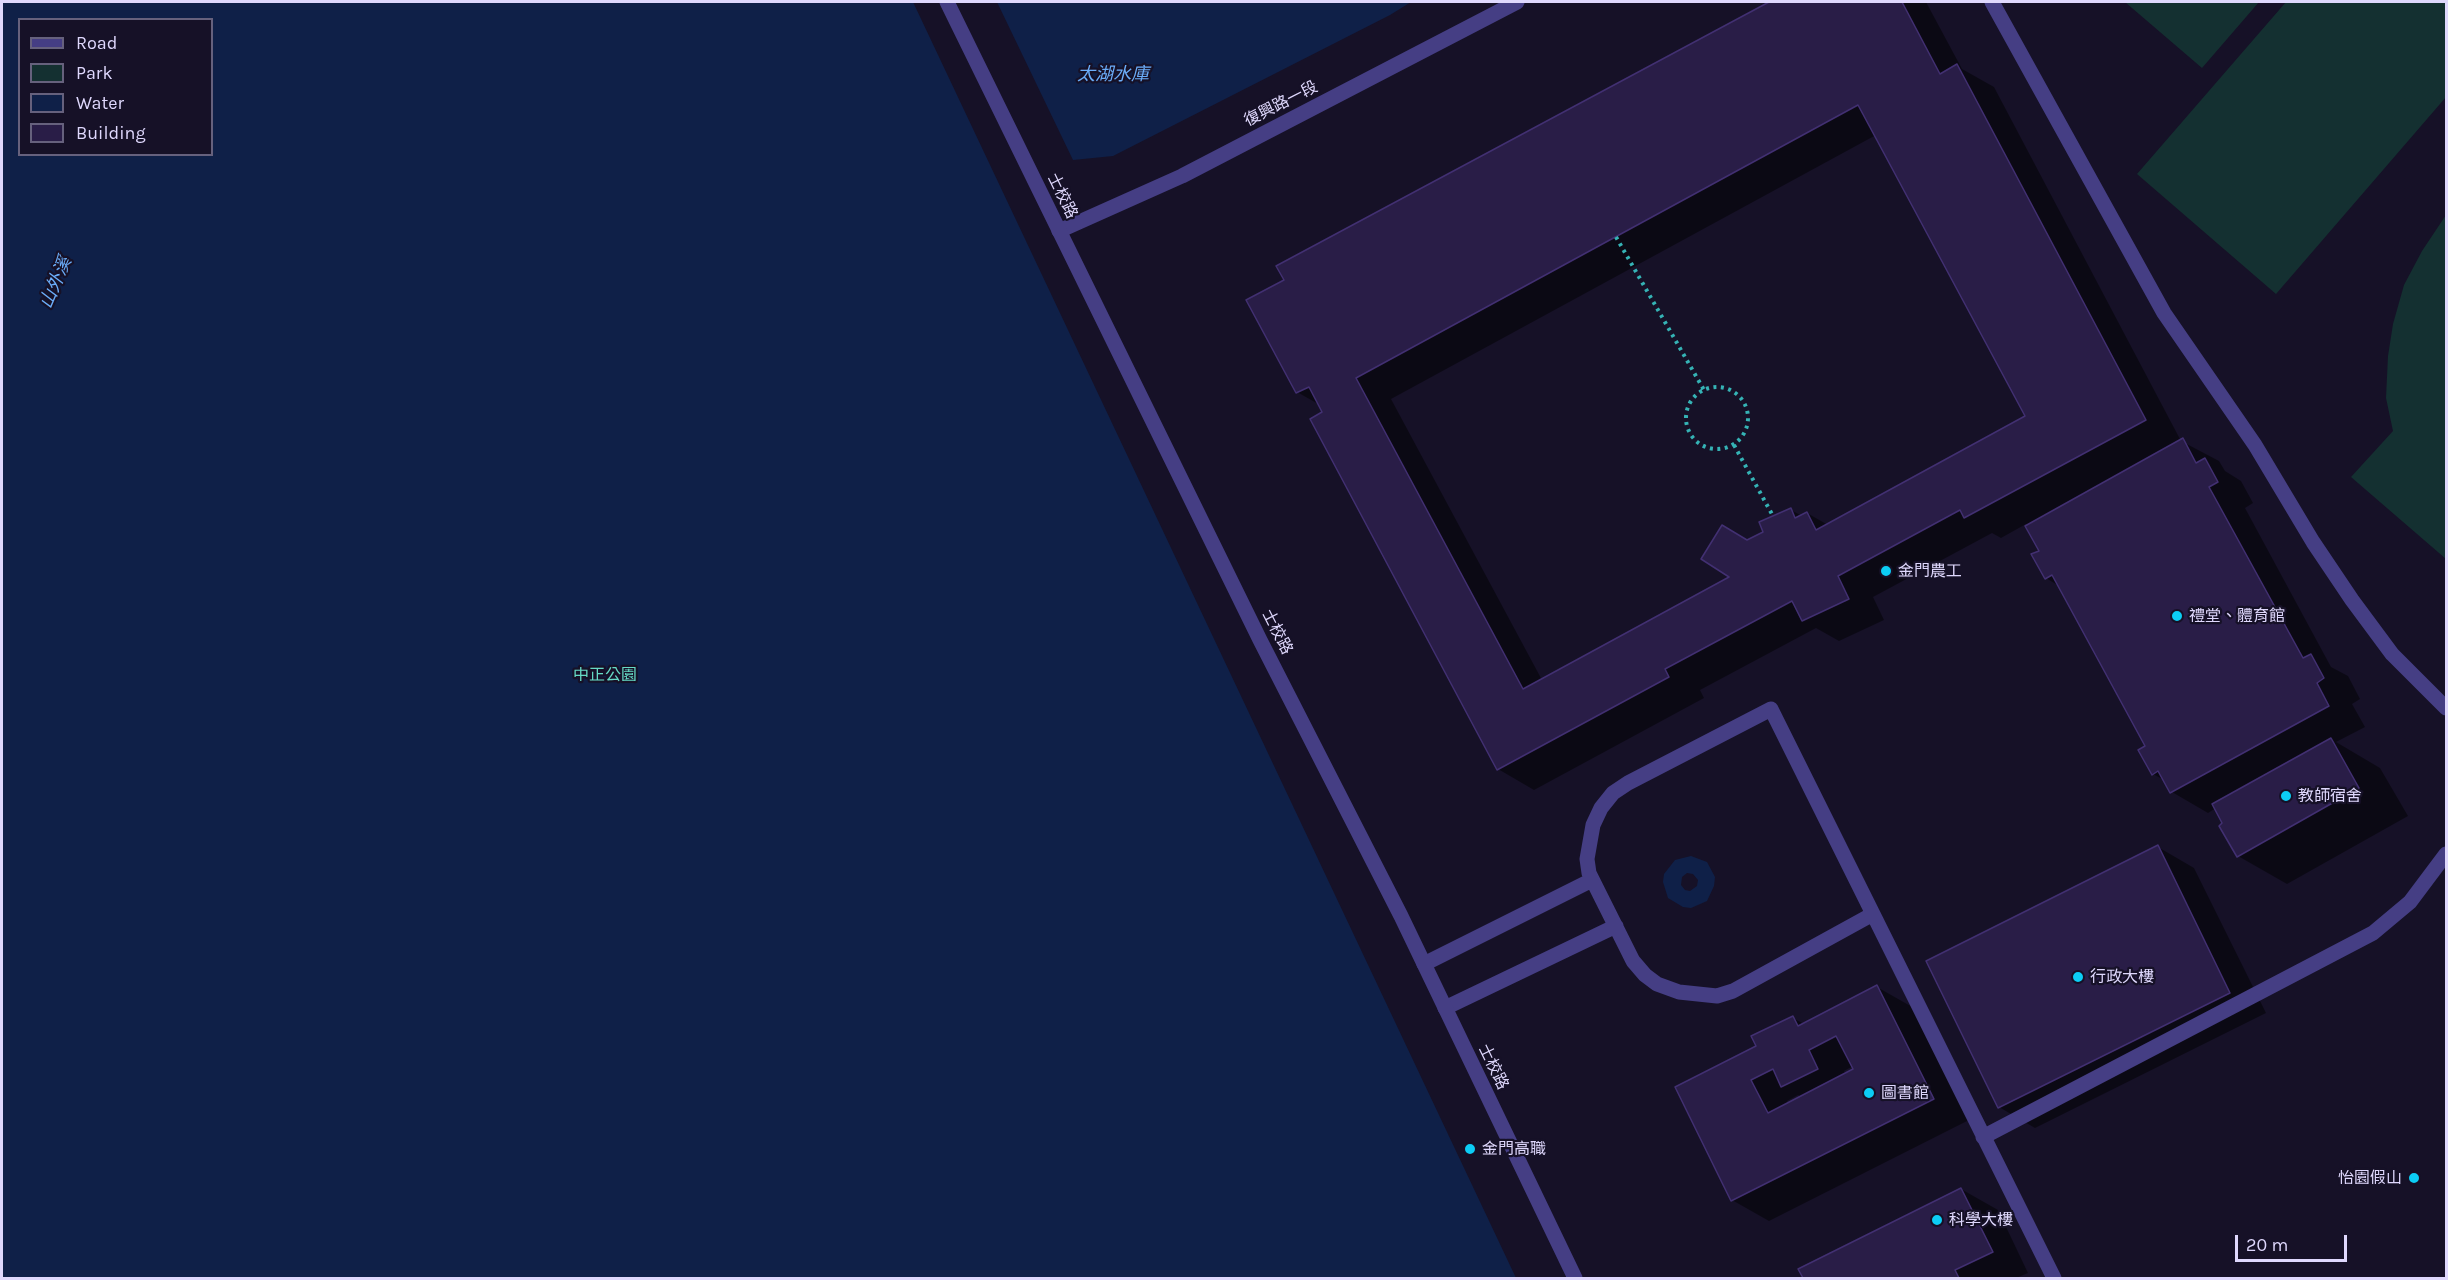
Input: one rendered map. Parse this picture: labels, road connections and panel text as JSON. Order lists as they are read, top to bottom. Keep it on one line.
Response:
{"streets":{"street":["復興路一段","士校路"]},"crossings":[["復興路一段","士校路"]],"water":["太湖水庫","山外溪"],"parks":["中正公園"],"places":["金門農工","禮堂、體育館","教師宿舍","行政大樓","圖書館","金門高職","怡園假山","科學大樓"],"legend":["Road","Park","Water","Building"],"scale_bar":"20 m"}
